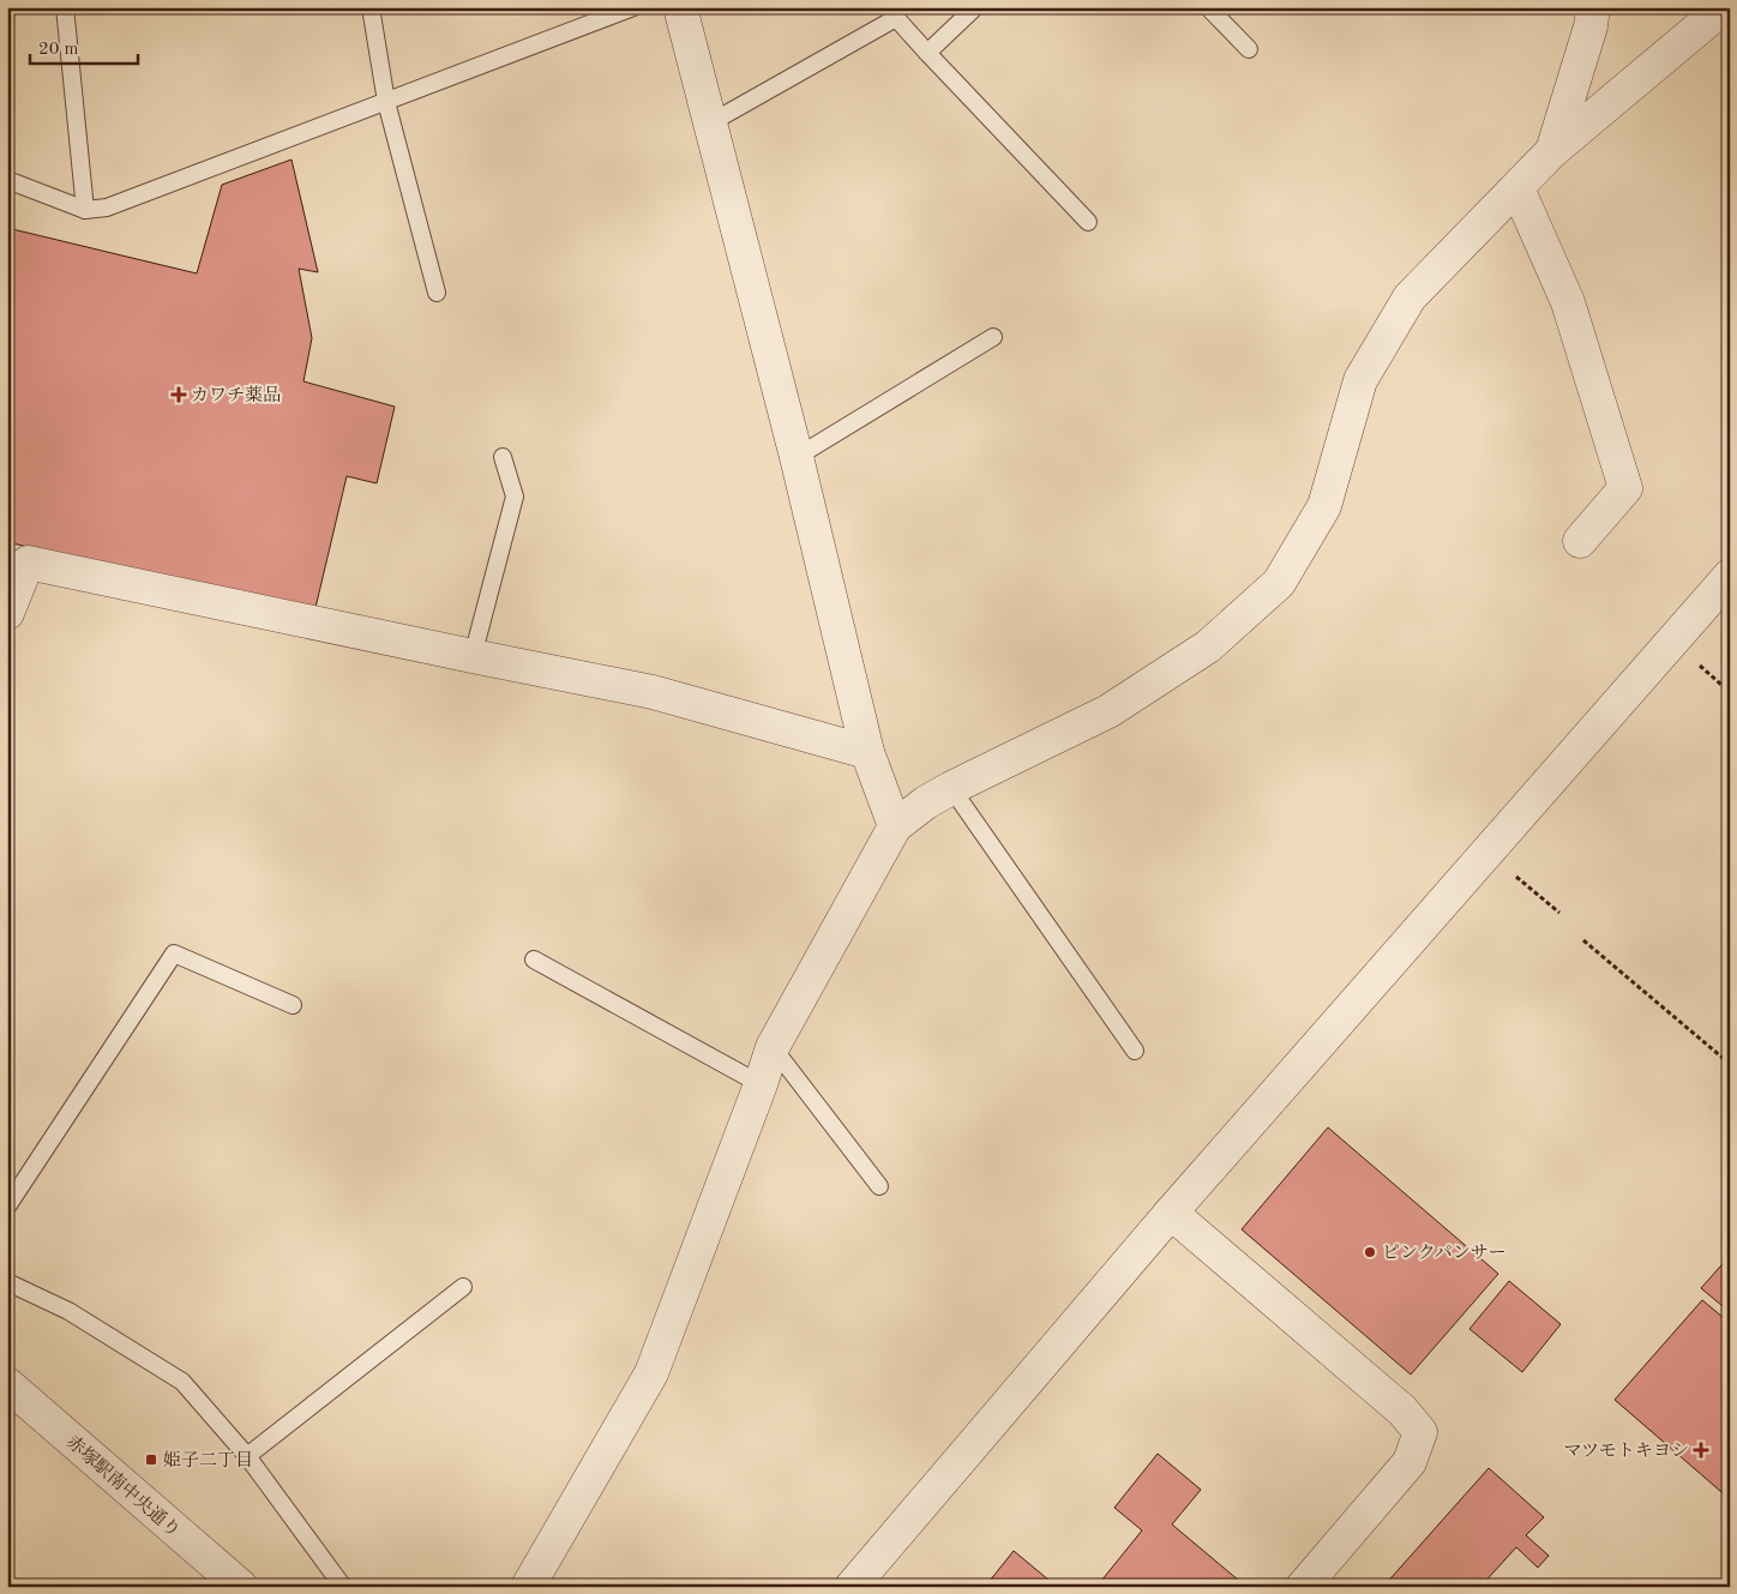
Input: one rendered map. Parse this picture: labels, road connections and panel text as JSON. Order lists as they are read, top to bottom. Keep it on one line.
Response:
{"streets":{"street":["赤塚駅南中央通り"]},"places":{"health":["カワチ薬品","マツモトキヨシ"],"other":["ピンクパンサー"],"transit":["姫子二丁目"]},"scale_bar":"20 m"}
